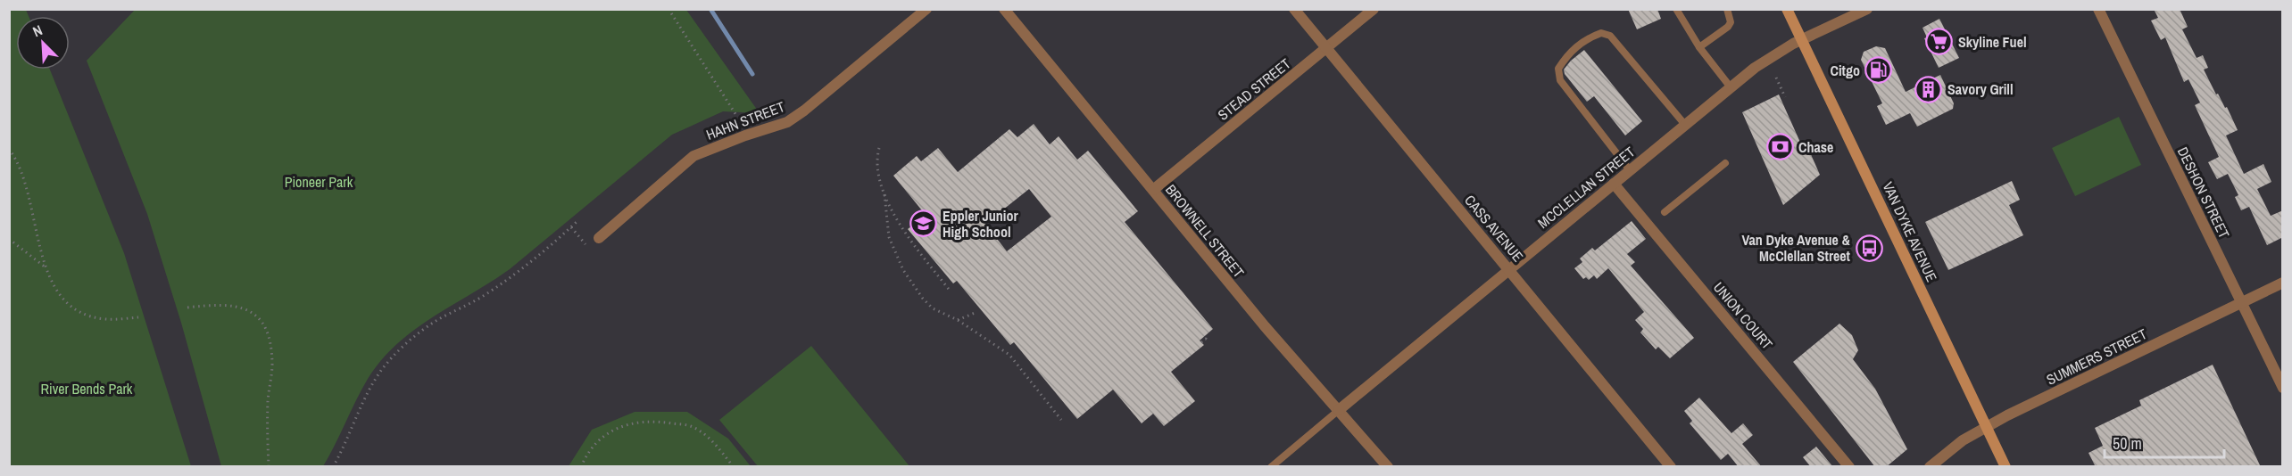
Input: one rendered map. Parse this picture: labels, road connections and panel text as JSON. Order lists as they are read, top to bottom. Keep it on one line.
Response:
{"streets":{"main road":["VAN DYKE AVENUE"],"street":["STEAD STREET","HAHN STREET","MCCLELLAN STREET","DESHON STREET","CASS AVENUE","BROWNELL STREET","UNION COURT","SUMMERS STREET"]},"crossings":[["STEAD STREET","CASS AVENUE"],["STEAD STREET","BROWNELL STREET"],["MCCLELLAN STREET","CASS AVENUE"],["MCCLELLAN STREET","BROWNELL STREET"],["MCCLELLAN STREET","VAN DYKE AVENUE"],["MCCLELLAN STREET","UNION COURT"],["DESHON STREET","SUMMERS STREET"],["VAN DYKE AVENUE","SUMMERS STREET"]],"parks":["Pioneer Park","River Bends Park"],"places":{"supermarket":["Skyline Fuel"],"fuel station":["Citgo"],"building":["Savory Grill"],"bank":["Chase"],"school or university":["Eppler Junior High School"],"bus stop":["Van Dyke Avenue & McClellan Street"]},"scale_bar":"50 m","north":"top left"}
